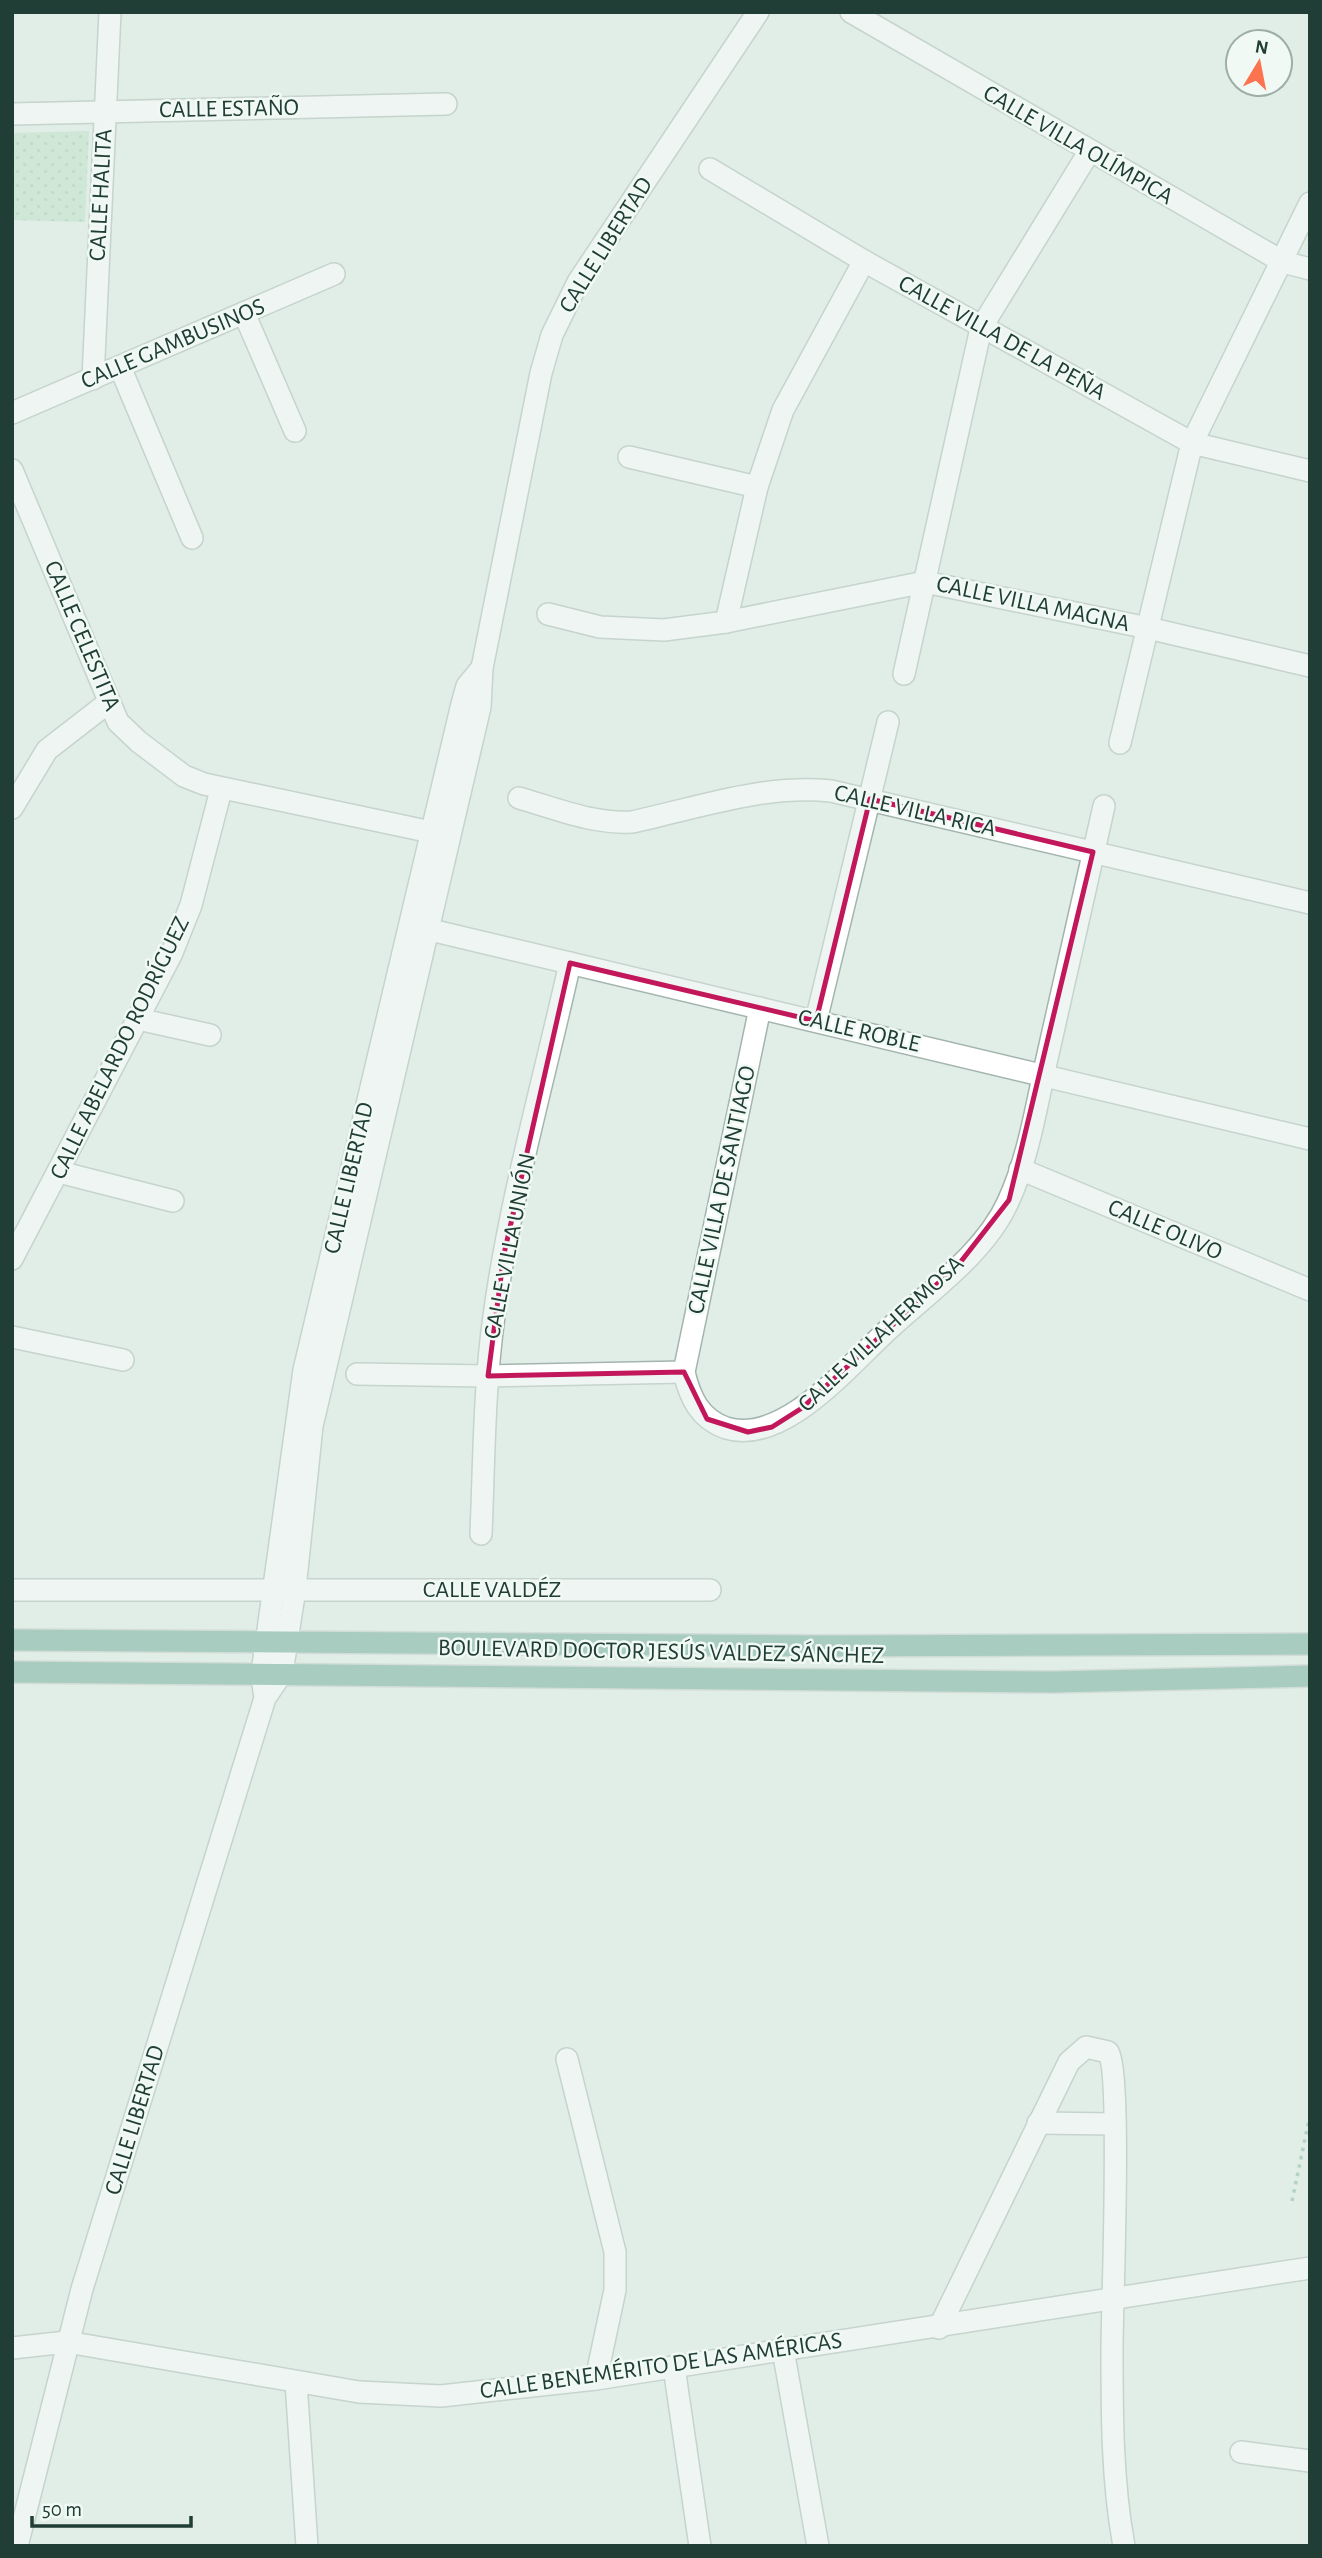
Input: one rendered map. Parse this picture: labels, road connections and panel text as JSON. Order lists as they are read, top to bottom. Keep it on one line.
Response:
{"streets":{"main road":["BOULEVARD DOCTOR JESÚS VALDEZ SÁNCHEZ"],"street":["CALLE ESTAÑO","CALLE VILLA OLÍMPICA","CALLE HALITA","CALLE LIBERTAD","CALLE VILLA DE LA PEÑA","CALLE GAMBUSINOS","CALLE VILLA MAGNA","CALLE CELESTITA","CALLE VILLA RICA","CALLE ROBLE","CALLE ABELARDO RODRÍGUEZ","CALLE VILLA DE SANTIAGO","CALLE OLIVO","CALLE VILLA UNIÓN","CALLE VILLAHERMOSA","CALLE VALDÉZ","CALLE BENEMÉRITO DE LAS AMÉRICAS"]},"crossings":[["CALLE ESTAÑO","CALLE HALITA"],["CALLE HALITA","CALLE GAMBUSINOS"],["CALLE LIBERTAD","CALLE CELESTITA"],["CALLE LIBERTAD","CALLE ROBLE"],["CALLE LIBERTAD","CALLE VALDÉZ"],["CALLE LIBERTAD","BOULEVARD DOCTOR JESÚS VALDEZ SÁNCHEZ"],["CALLE LIBERTAD","CALLE BENEMÉRITO DE LAS AMÉRICAS"],["CALLE CELESTITA","CALLE ABELARDO RODRÍGUEZ"],["CALLE VILLA RICA","CALLE VILLAHERMOSA"],["CALLE ROBLE","CALLE VILLA DE SANTIAGO"],["CALLE ROBLE","CALLE VILLA UNIÓN"],["CALLE ROBLE","CALLE VILLAHERMOSA"],["CALLE VILLA DE SANTIAGO","CALLE VILLAHERMOSA"],["CALLE OLIVO","CALLE VILLAHERMOSA"]],"scale_bar":"50 m","north":"top"}
